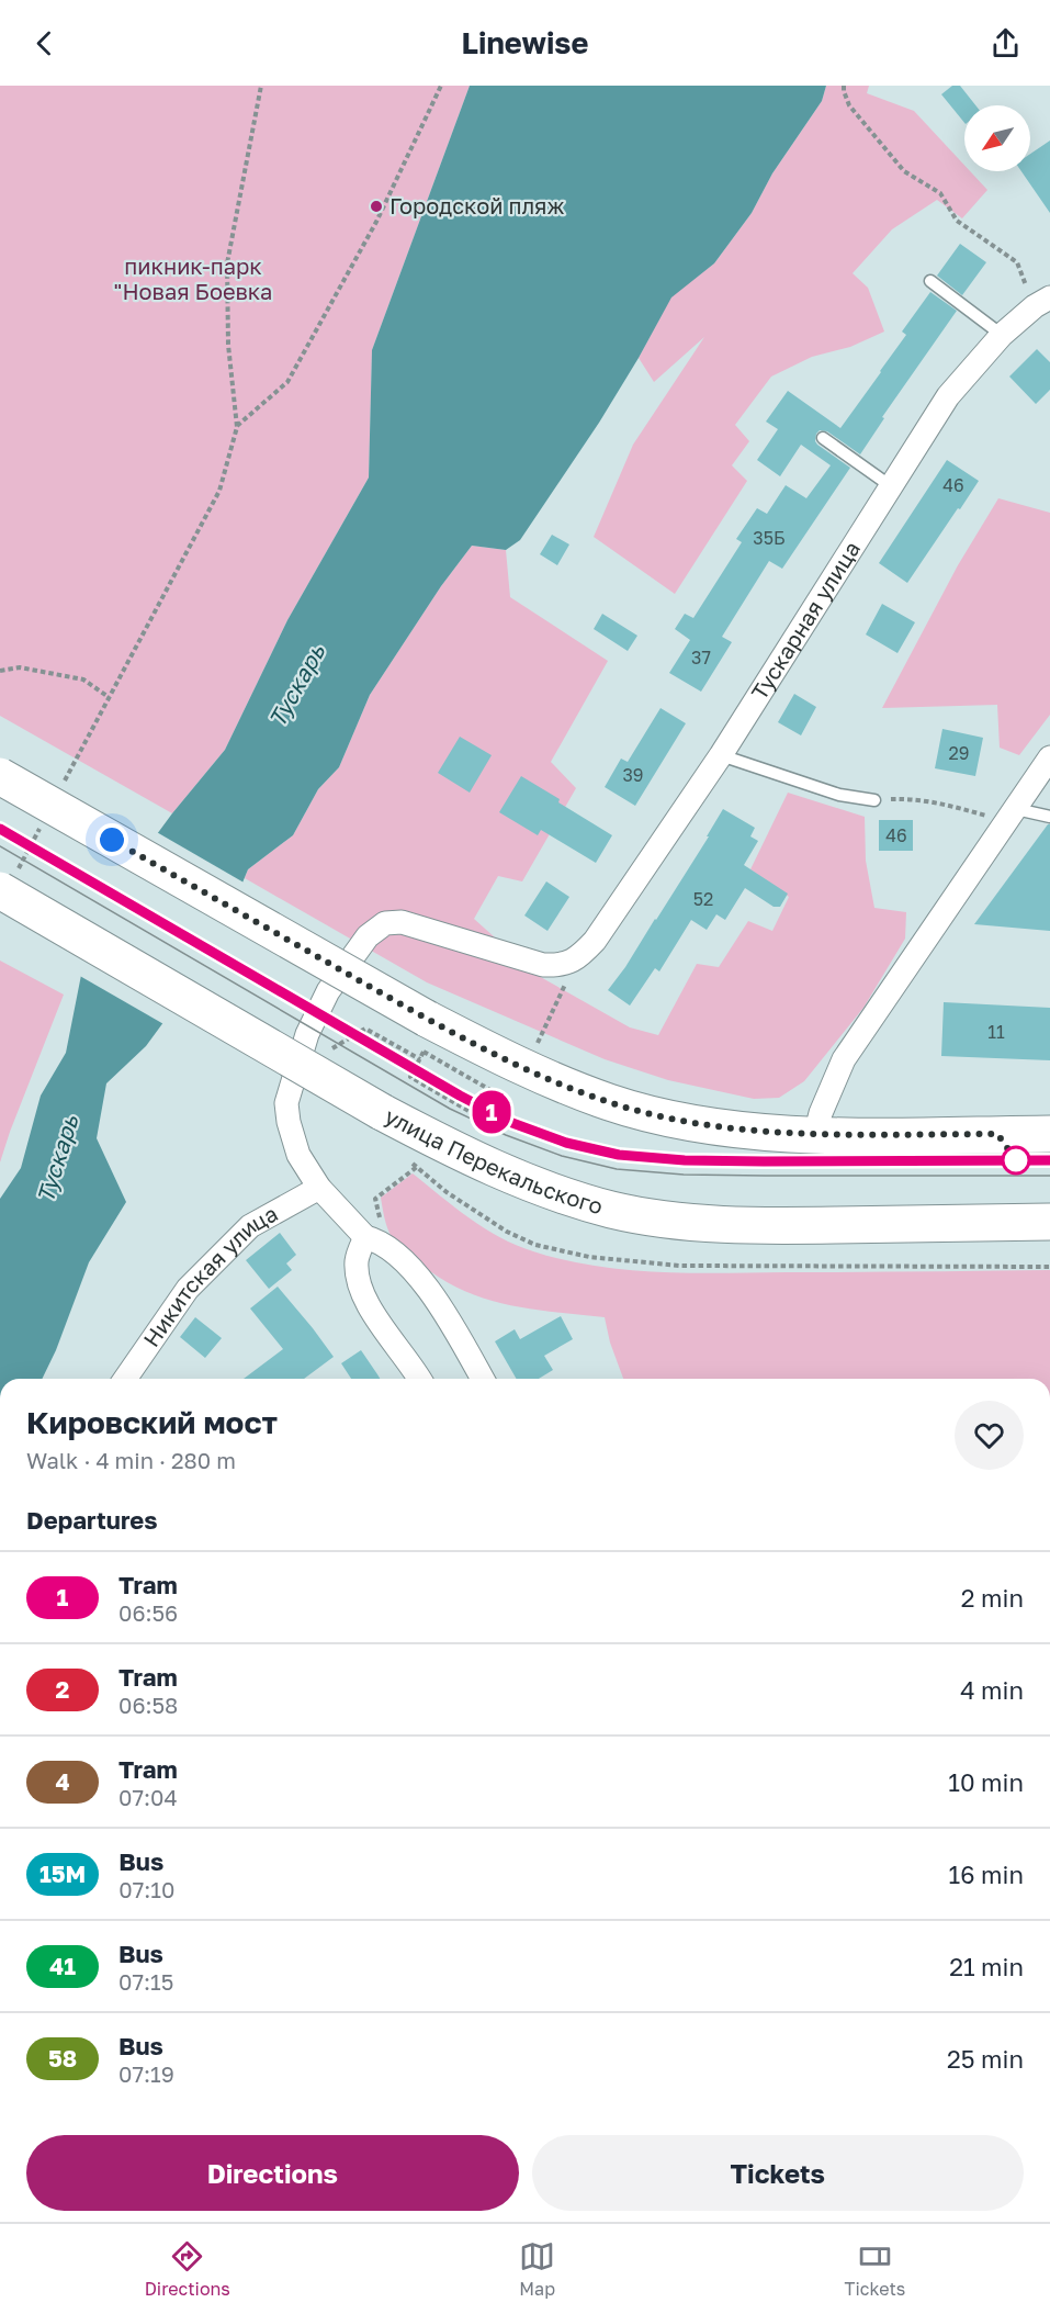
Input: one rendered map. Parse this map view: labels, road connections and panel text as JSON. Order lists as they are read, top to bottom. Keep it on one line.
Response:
{"streets":{"main road":["улица Перекальского"],"street":["Тускарная улица","Никитская улица"]},"water":["Тускарь"],"parks":["пикник-парк \"Новая Боевка"],"places":["Городской пляж"],"lines":["tram line 1"],"house_numbers":["46","35Б","37","29","39","46","52","11"],"north":"bottom left","page":{"header":"Linewise","on_map":"1","heading":[["Кировский мост","Walk · 4 min · 280 m"],"Departures"],"list":[{"mark":"1","name":"Tram","note":"06:56","value":"2 min"},{"mark":"2","name":"Tram","note":"06:58","value":"4 min"},{"mark":"4","name":"Tram","note":"07:04","value":"10 min"},{"mark":"15М","name":"Bus","note":"07:10","value":"16 min"},{"mark":"41","name":"Bus","note":"07:15","value":"21 min"},{"mark":"58","name":"Bus","note":"07:19","value":"25 min"}],"buttons":["Directions","Tickets"],"tabs":["Directions","Map","Tickets"]}}
